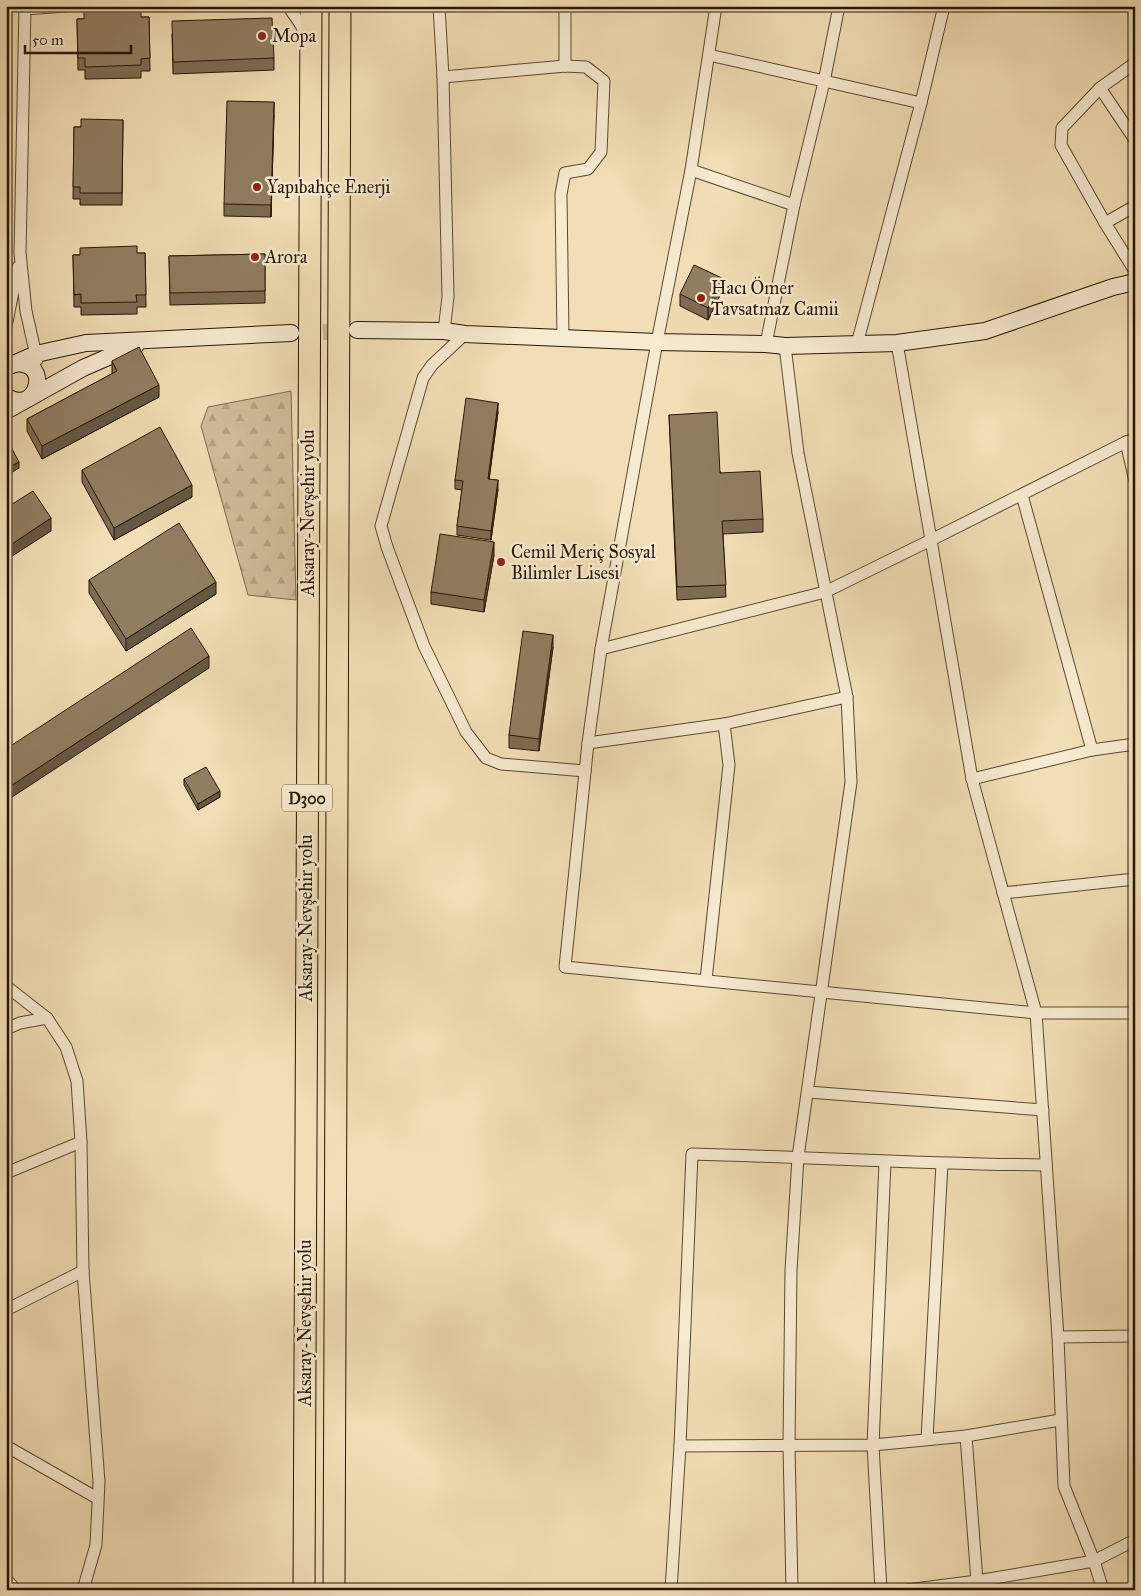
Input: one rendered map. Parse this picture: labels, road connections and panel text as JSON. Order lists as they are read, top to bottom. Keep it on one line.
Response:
{"streets":{"highway":["Aksaray-Nevşehir yolu","D300"]},"places":["Mopa","Yapıbahçe Enerji","Arora","Hacı Ömer Tavsatmaz Camii","Cemil Meriç Sosyal Bilimler Lisesi"],"scale_bar":"50 m"}
